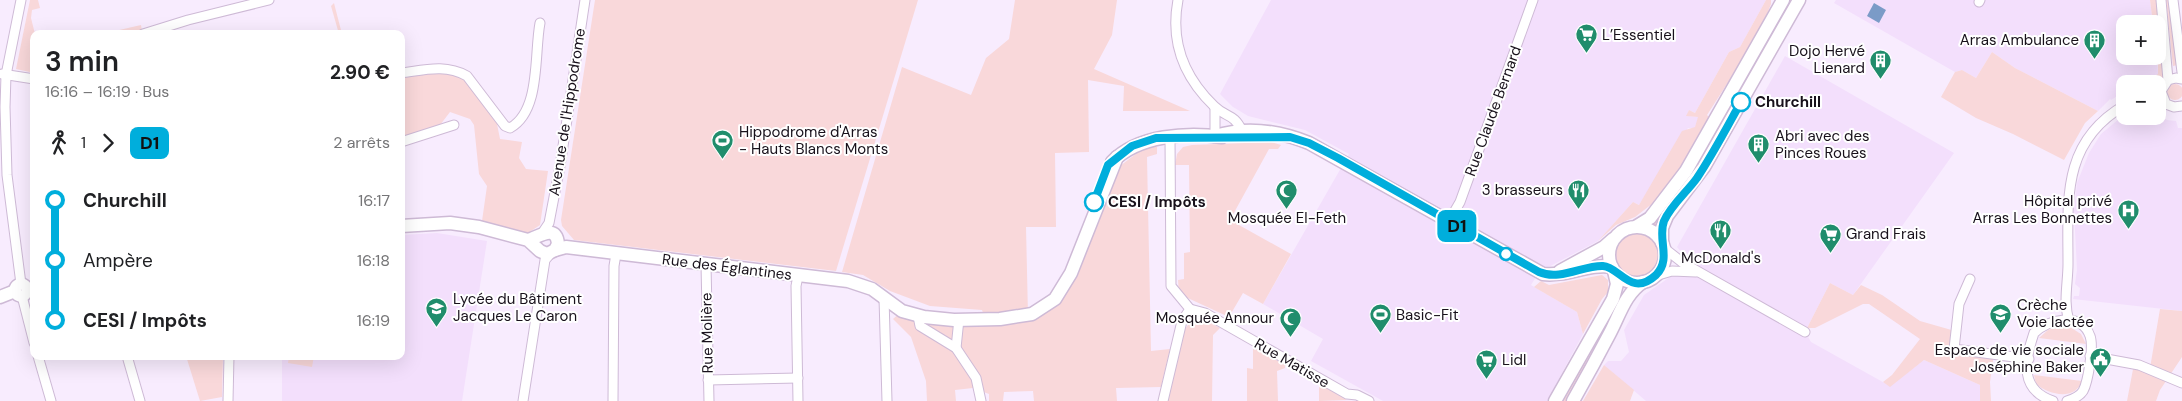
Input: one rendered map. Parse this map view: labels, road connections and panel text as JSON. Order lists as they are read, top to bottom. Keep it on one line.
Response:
{"streets":{"street":["Rue Claude Bernard","Avenue de l'Hippodrome","Rue des Églantines","Rue Molière","Rue Matisse"]},"crossings":[["Avenue de l'Hippodrome","Rue des Églantines"],["Rue des Églantines","Rue Molière"]],"places":{"supermarket":["L’Essentiel","Grand Frais","Lidl"],"building":["Arras Ambulance","Dojo Hervé Lienard","Abri avec des Pinces Roues"],"other":["Churchill","CESI / Impôts"],"sports":["Hippodrome d'Arras - Hauts Blancs Monts","Basic-Fit"],"mosque":["Mosquée El-Feth","Mosquée Annour"],"restaurant":["3 brasseurs","McDonald's"],"hospital":["Hôpital privé Arras Les Bonnettes"],"school or university":["Lycée du Bâtiment Jacques Le Caron","Crèche Voie lactée"],"public building":["Espace de vie sociale Joséphine Baker"]},"lines":["bus line D1"],"page":{"on_map":"D1","map_buttons":["+","−"],"heading":["3 min","16:16 – 16:19 · Bus","2.90 €"],"legs":["1","D1","2 arrêts"],"list":[{"name":"Churchill","value":"16:17"},{"name":"Ampère","value":"16:18"},{"name":"CESI / Impôts","value":"16:19"}]}}
